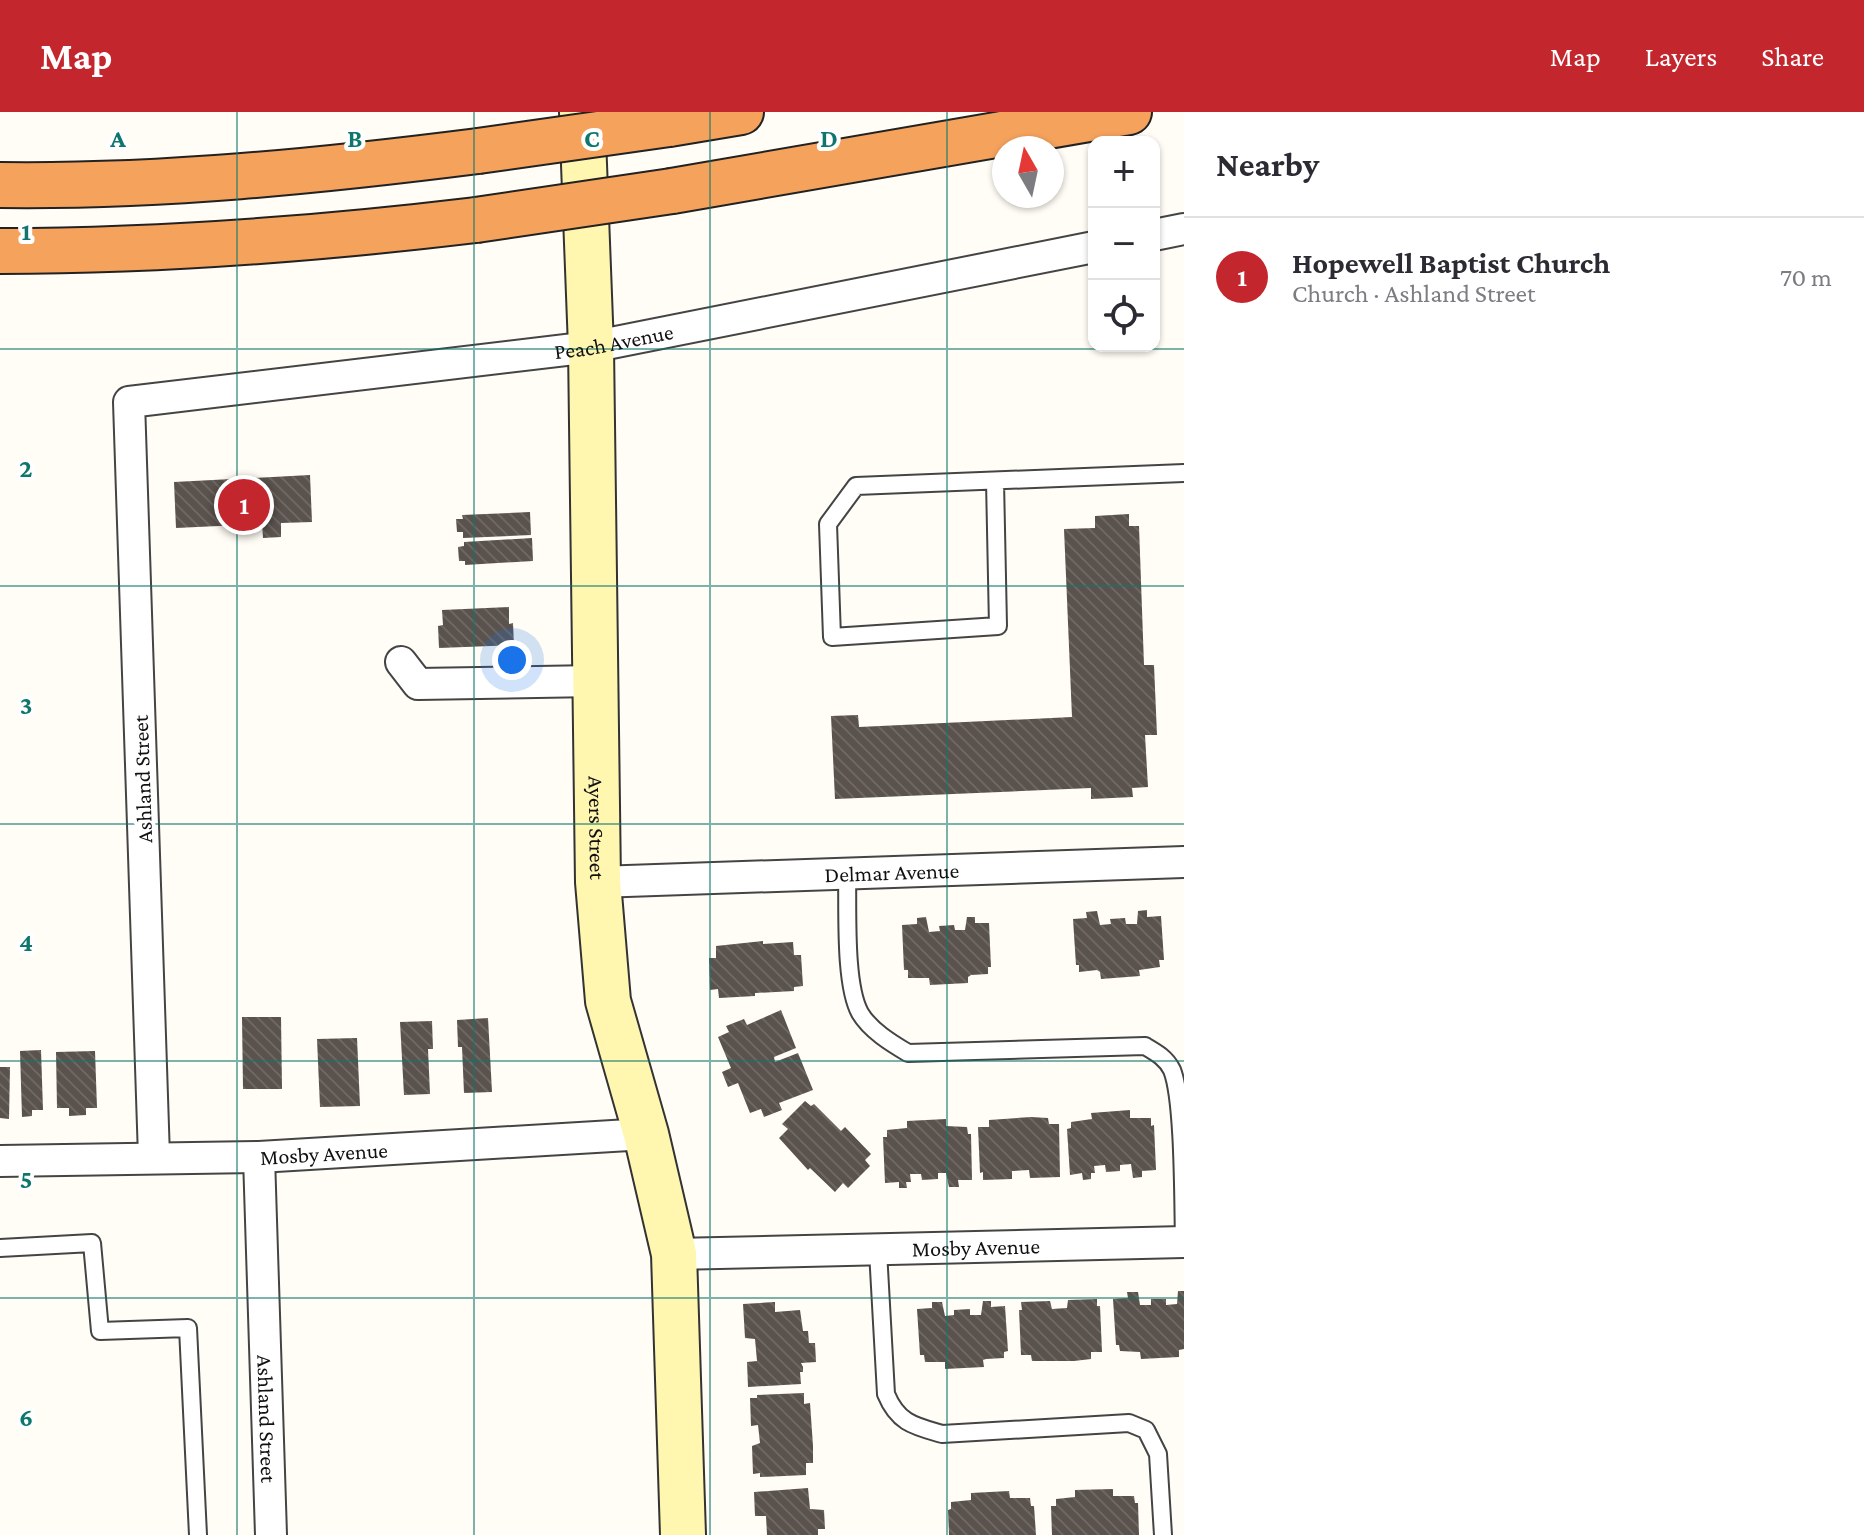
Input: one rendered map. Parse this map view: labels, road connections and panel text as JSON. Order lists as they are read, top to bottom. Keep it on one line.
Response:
{"streets":{"street":["Peach Avenue","Ashland Street","Ayers Street","Delmar Avenue","Mosby Avenue"]},"crossings":[["Peach Avenue","Ashland Street"],["Peach Avenue","Ayers Street"],["Ashland Street","Mosby Avenue"],["Ayers Street","Delmar Avenue"],["Ayers Street","Mosby Avenue"]],"north":"top","page":{"header":"Map","nav":["Map","Layers","Share"],"heading":"Nearby","map_buttons":["+","−"],"list":[{"mark":"1","name":"Hopewell Baptist Church","note":"Church · Ashland Street","value":"70 m"}],"pins":"1"},"grid":{"columns":["A","B","C","D"],"rows":["1","2","3","4","5","6"]}}
